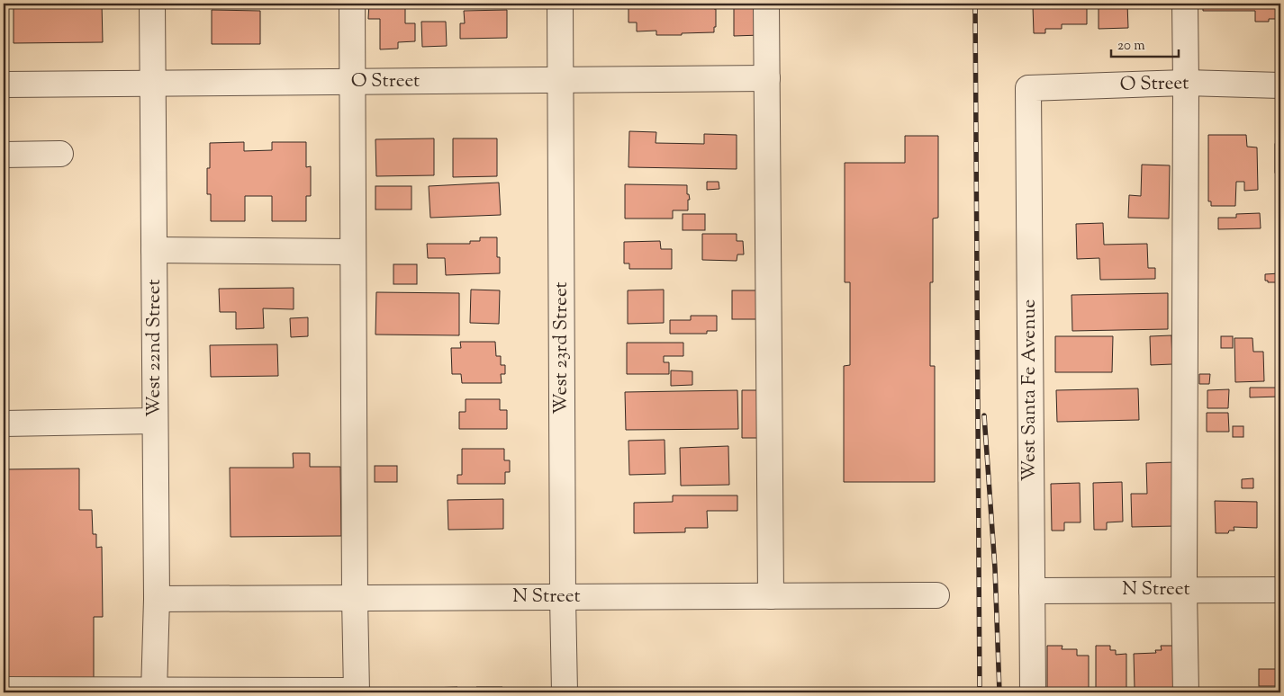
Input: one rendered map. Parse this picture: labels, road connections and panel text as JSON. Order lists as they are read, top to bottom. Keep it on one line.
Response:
{"streets":{"street":["O Street","West 22nd Street","West 23rd Street","West Santa Fe Avenue","N Street"]},"crossings":[["O Street","West 22nd Street"],["O Street","West 23rd Street"],["O Street","West Santa Fe Avenue"],["West 22nd Street","N Street"],["West 23rd Street","N Street"],["West Santa Fe Avenue","N Street"]],"scale_bar":"20 m"}
